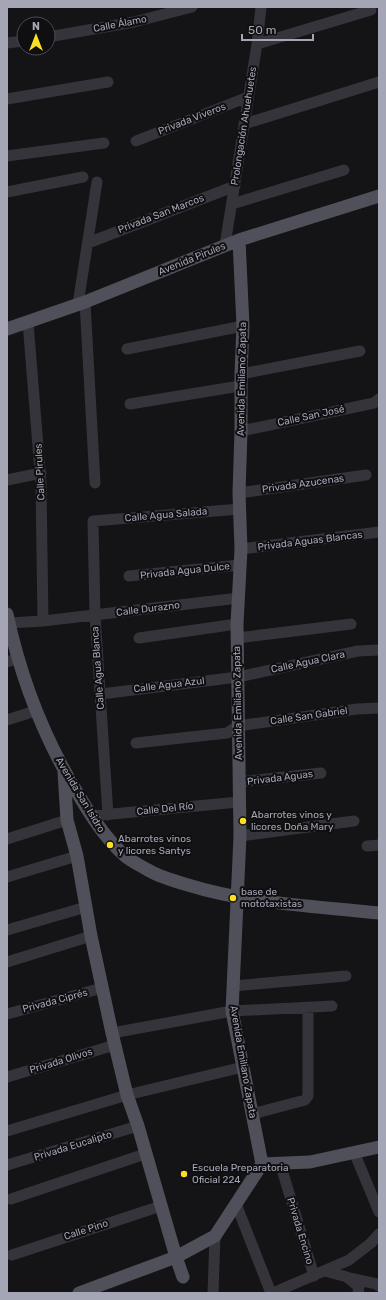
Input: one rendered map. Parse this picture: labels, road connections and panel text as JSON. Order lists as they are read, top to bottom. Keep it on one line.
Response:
{"streets":{"main road":["Avenida Pirules","Avenida Emiliano Zapata","Avenida San Isidro"],"street":["Calle Álamo","Privada Viveros","Prolongación Ahuehuetes","Privada San Marcos","Calle San José","Calle Pirules","Privada Azucenas","Calle Agua Salada","Privada Aguas Blancas","Privada Agua Dulce","Calle Durazno","Calle Agua Clara","Calle Agua Blanca","Calle Agua Azul","Calle San Gabriel","Privada Aguas","Calle Del Río","Privada Ciprés","Privada Olivos","Privada Eucalipto","Calle Pino","Privada Encino"]},"crossings":[["Privada Viveros","Prolongación Ahuehuetes"],["Prolongación Ahuehuetes","Privada San Marcos"],["Prolongación Ahuehuetes","Avenida Pirules"],["Avenida Pirules","Avenida Emiliano Zapata"],["Avenida Pirules","Calle Pirules"],["Avenida Emiliano Zapata","Calle San José"],["Avenida Emiliano Zapata","Privada Azucenas"],["Avenida Emiliano Zapata","Calle Agua Salada"],["Avenida Emiliano Zapata","Privada Aguas Blancas"],["Avenida Emiliano Zapata","Privada Agua Dulce"],["Avenida Emiliano Zapata","Calle Durazno"],["Avenida Emiliano Zapata","Calle Agua Clara"],["Avenida Emiliano Zapata","Calle Agua Azul"],["Avenida Emiliano Zapata","Calle San Gabriel"],["Avenida Emiliano Zapata","Privada Aguas"],["Avenida Emiliano Zapata","Avenida San Isidro"],["Avenida Emiliano Zapata","Calle Del Río"],["Avenida Emiliano Zapata","Privada Olivos"],["Calle Pirules","Calle Durazno"],["Calle Agua Salada","Calle Agua Blanca"],["Calle Durazno","Calle Agua Blanca"],["Calle Durazno","Avenida San Isidro"],["Calle Agua Clara","Calle Agua Azul"],["Calle Agua Blanca","Calle Agua Azul"],["Calle Agua Blanca","Calle Del Río"],["Avenida San Isidro","Calle Del Río"]],"places":["Abarrotes vinos y licores Doña Mary","Abarrotes vinos y licores Santys","base de mototaxistas","Escuela Preparatoria Oficial 224"],"scale_bar":"50 m","north":"top"}
